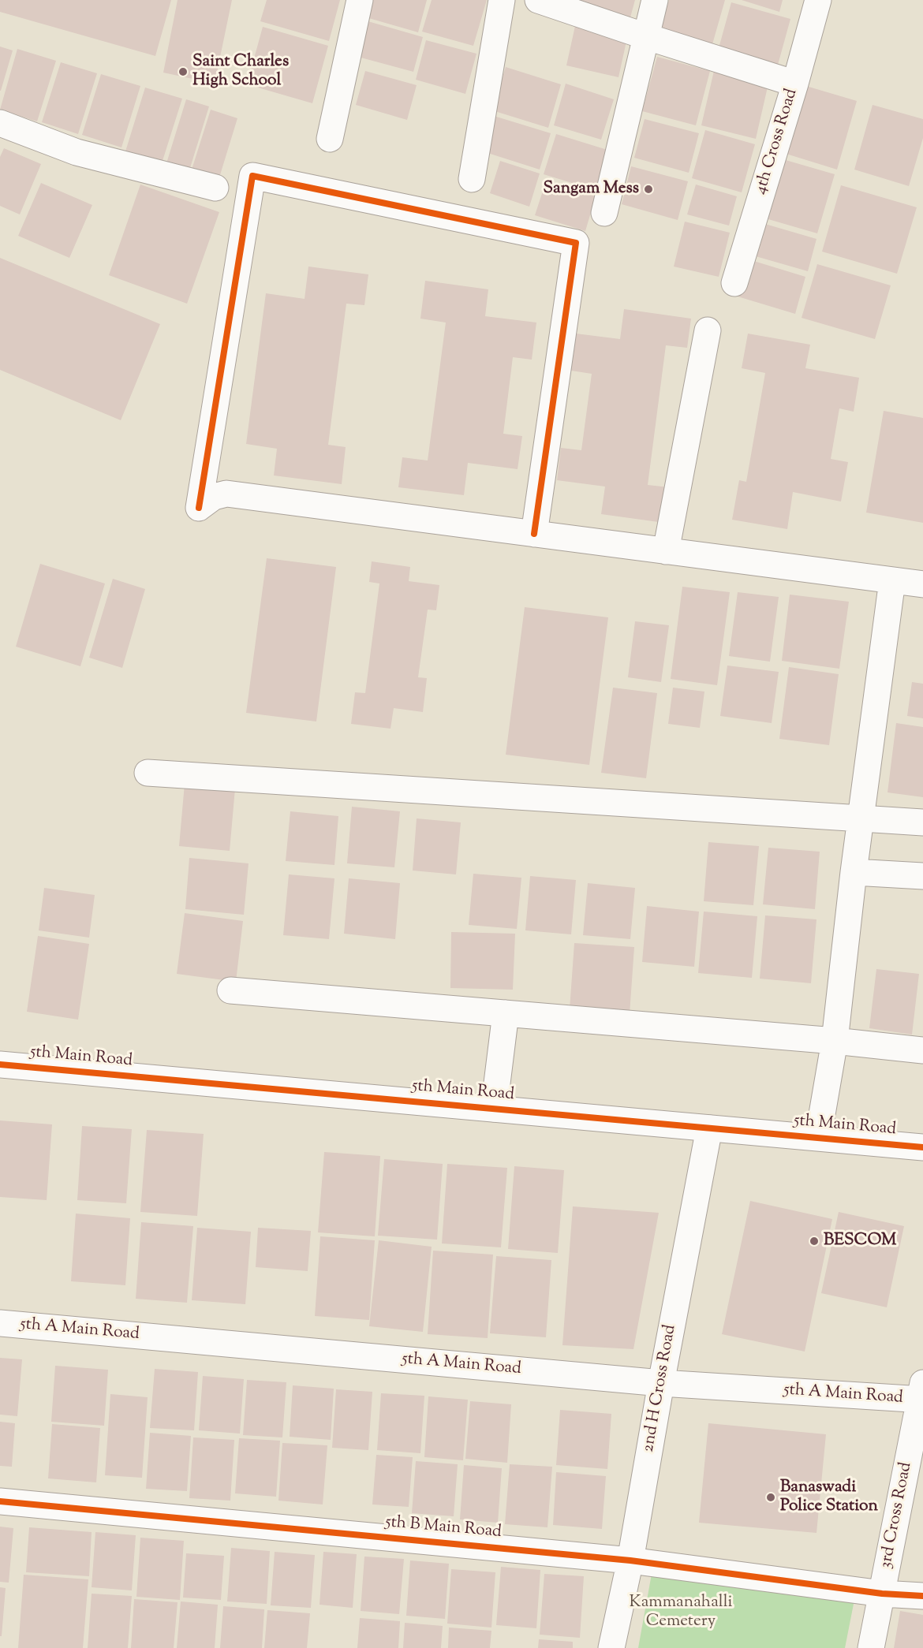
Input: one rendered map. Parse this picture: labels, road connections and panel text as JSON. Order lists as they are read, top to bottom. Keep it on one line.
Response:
{"streets":{"street":["4th Cross Road","5th Main Road","5th A Main Road","2nd H Cross Road","3rd Cross Road","5th B Main Road"]},"crossings":[["5th Main Road","2nd H Cross Road"],["5th A Main Road","2nd H Cross Road"],["5th A Main Road","3rd Cross Road"],["2nd H Cross Road","5th B Main Road"],["3rd Cross Road","5th B Main Road"]],"parks":["Kammanahalli Cemetery"],"places":["Saint Charles High School","Sangam Mess","BESCOM","Banaswadi Police Station"]}
